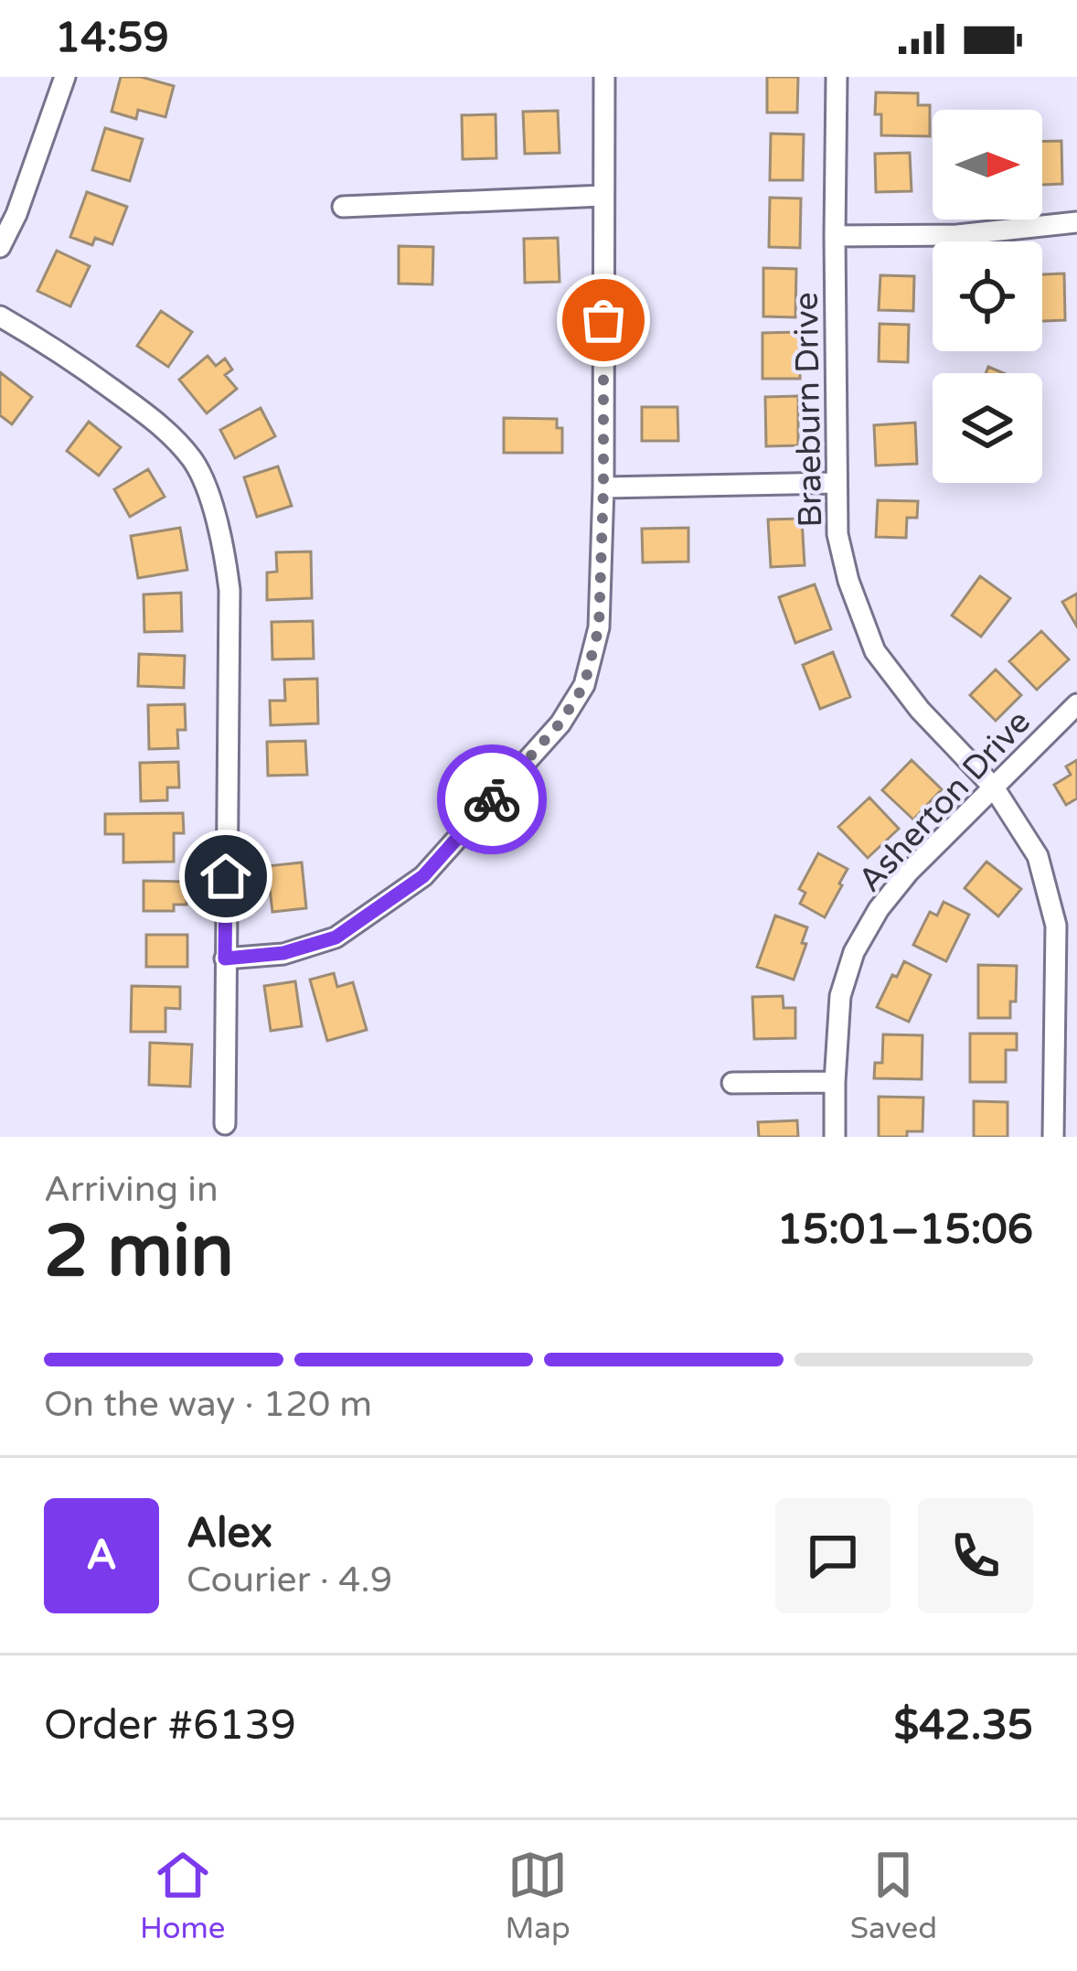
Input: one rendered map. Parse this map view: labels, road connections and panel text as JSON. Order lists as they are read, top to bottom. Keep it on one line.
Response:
{"streets":{"street":["Braeburn Drive","Asherton Drive"]},"crossings":[["Braeburn Drive","Asherton Drive"]],"north":"right","page":{"status":"14:59","heading":["2 min","Arriving in","15:01–15:06"],"panel":["Alex","Courier · 4.9","Order #6139","$42.35"],"bar":"On the way · 120 m","round":"A","tabs":["Home","Map","Saved"]}}
